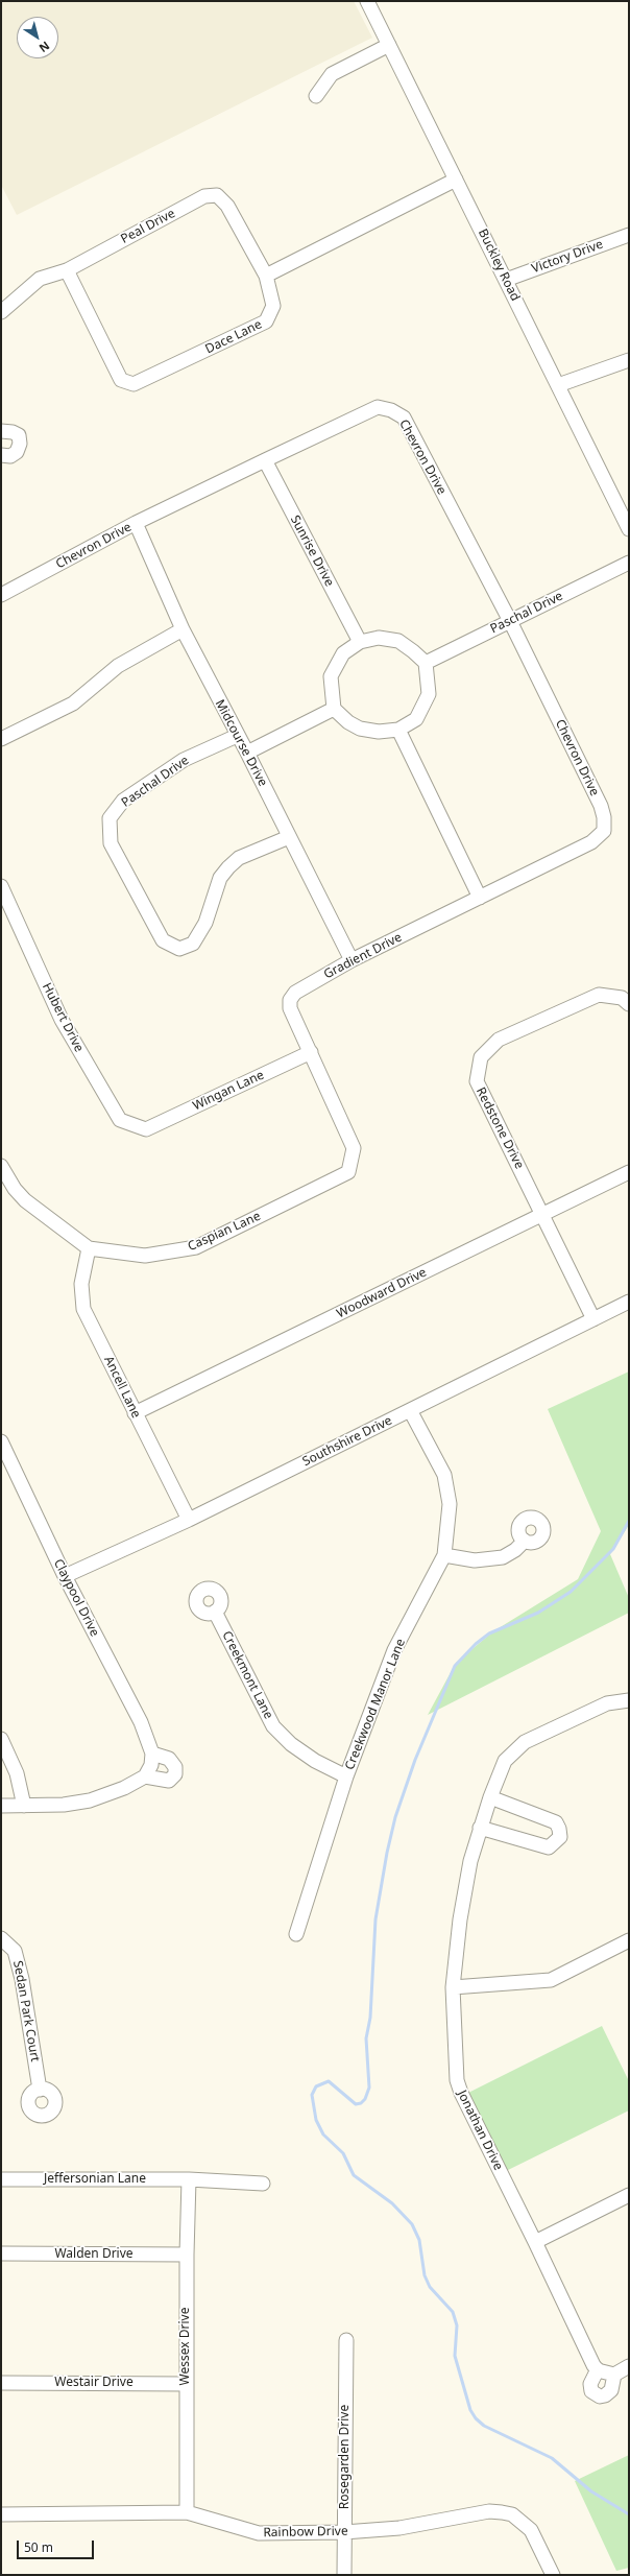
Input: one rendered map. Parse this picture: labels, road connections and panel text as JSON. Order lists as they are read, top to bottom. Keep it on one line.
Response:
{"streets":{"street":["Peal Drive","Victory Drive","Buckley Road","Dace Lane","Chevron Drive","Sunrise Drive","Paschal Drive","Midcourse Drive","Gradient Drive","Hubert Drive","Wingan Lane","Redstone Drive","Caspian Lane","Woodward Drive","Ancell Lane","Southshire Drive","Claypool Drive","Creekmont Lane","Creekwood Manor Lane","Sedan Park Court","Jonathan Drive","Jeffersonian Lane","Walden Drive","Wessex Drive","Westair Drive","Rosegarden Drive","Rainbow Drive"]},"crossings":[["Peal Drive","Dace Lane"],["Victory Drive","Buckley Road"],["Chevron Drive","Sunrise Drive"],["Chevron Drive","Paschal Drive"],["Chevron Drive","Midcourse Drive"],["Chevron Drive","Gradient Drive"],["Sunrise Drive","Paschal Drive"],["Paschal Drive","Midcourse Drive"],["Midcourse Drive","Gradient Drive"],["Gradient Drive","Wingan Lane"],["Gradient Drive","Caspian Lane"],["Hubert Drive","Wingan Lane"],["Redstone Drive","Woodward Drive"],["Redstone Drive","Southshire Drive"],["Caspian Lane","Ancell Lane"],["Woodward Drive","Ancell Lane"],["Ancell Lane","Southshire Drive"],["Southshire Drive","Claypool Drive"],["Southshire Drive","Creekwood Manor Lane"],["Creekmont Lane","Creekwood Manor Lane"],["Jeffersonian Lane","Wessex Drive"],["Walden Drive","Wessex Drive"],["Wessex Drive","Westair Drive"],["Wessex Drive","Rainbow Drive"],["Rosegarden Drive","Rainbow Drive"]],"scale_bar":"50 m","north":"bottom right"}
